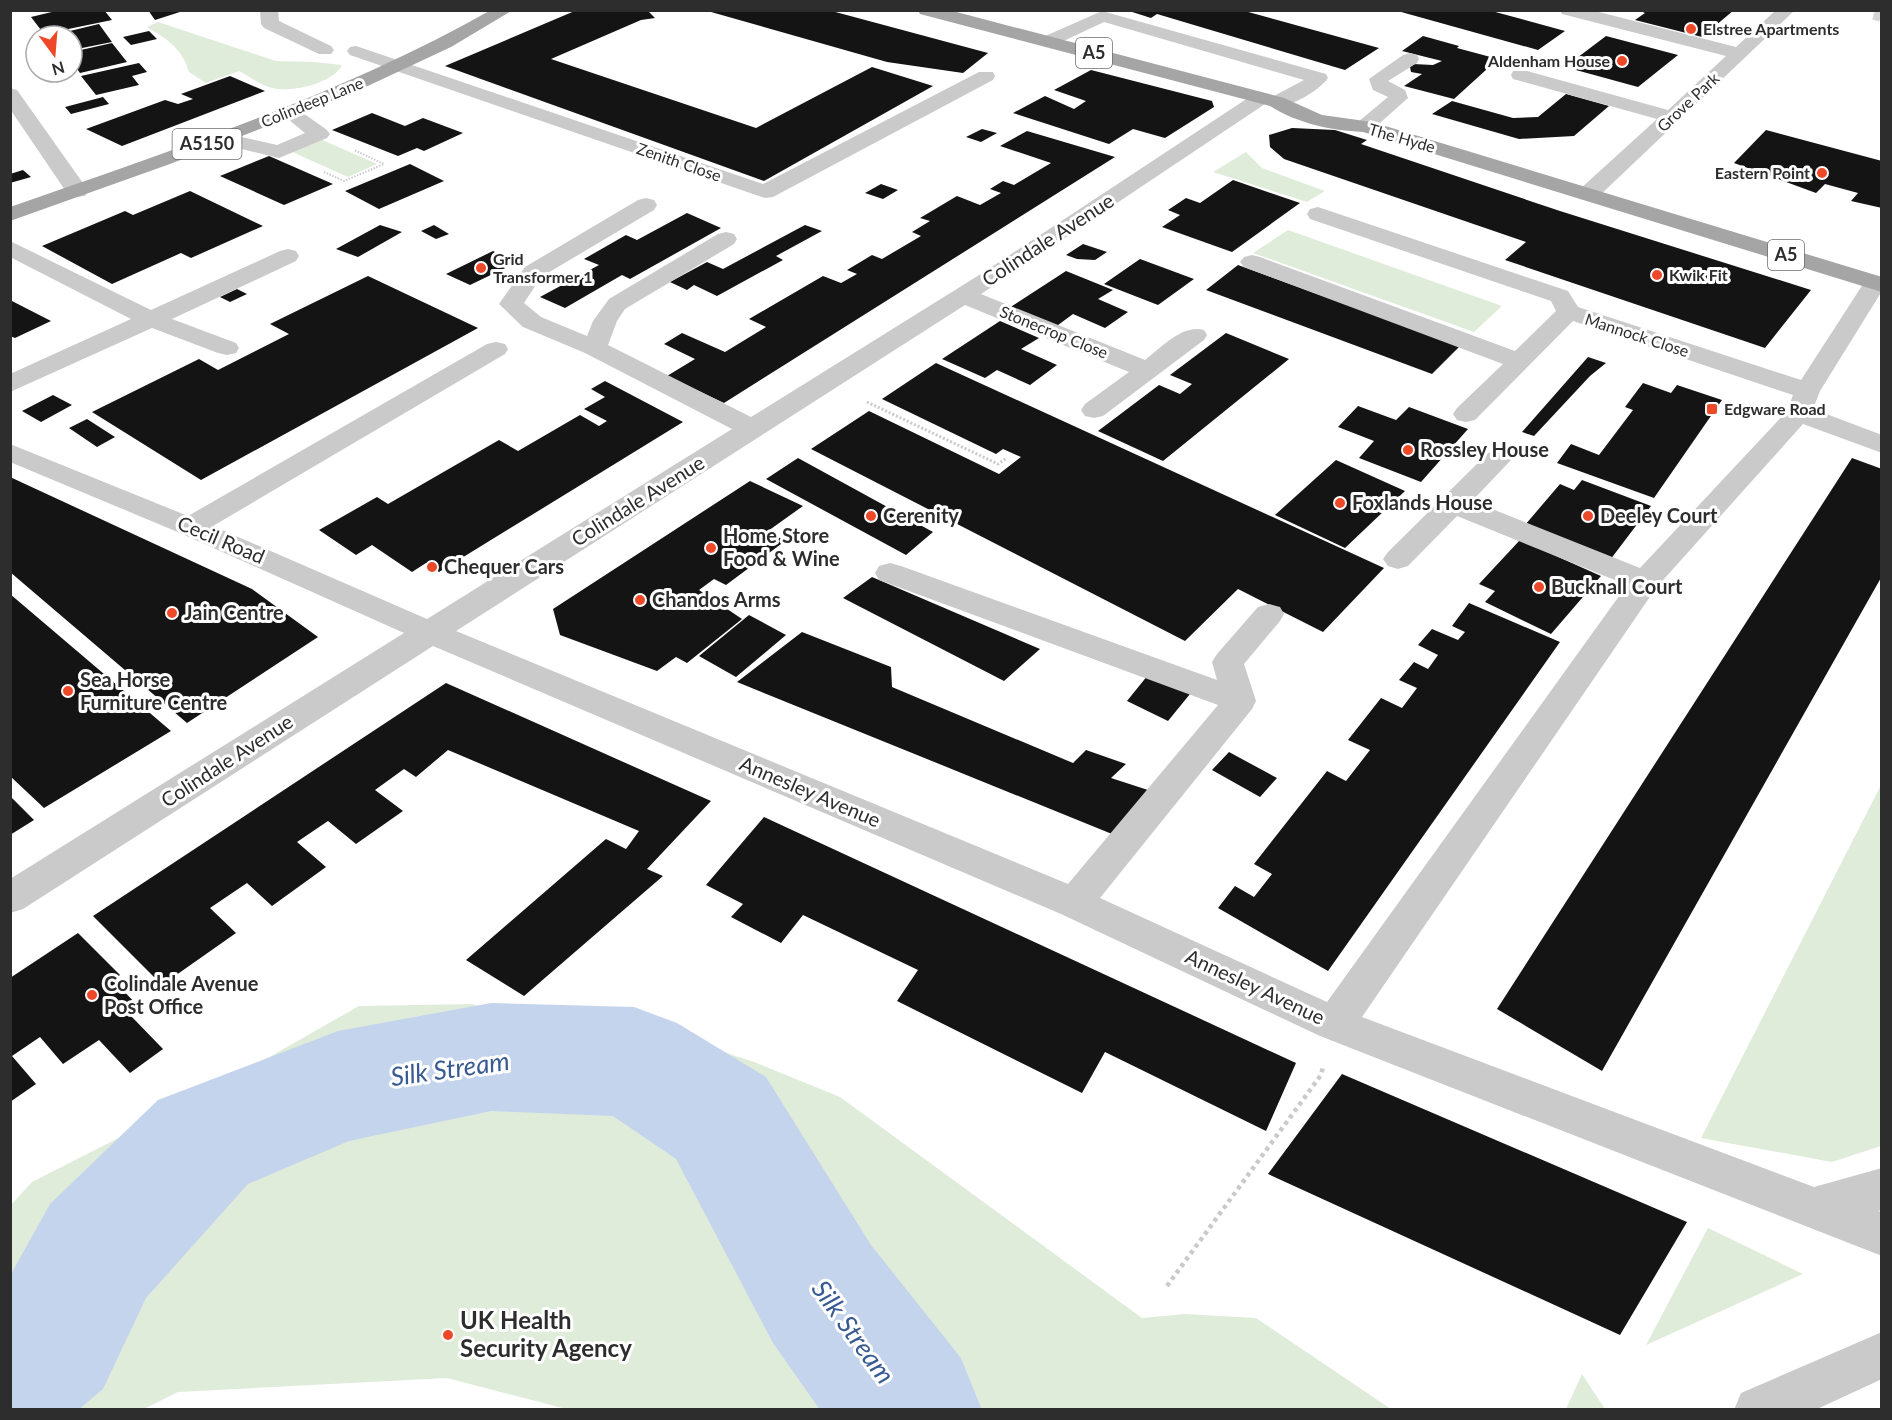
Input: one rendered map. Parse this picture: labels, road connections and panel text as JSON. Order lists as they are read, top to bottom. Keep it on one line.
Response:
{"streets":{"main road":["A5","Colindeep Lane","The Hyde","A5150"],"street":["Grove Park","Zenith Close","Colindale Avenue","Stonecrop Close","Mannock Close","Cecil Road","Annesley Avenue"]},"crossings":[["Colindeep Lane","Zenith Close"],["Grove Park","The Hyde"],["The Hyde","Colindale Avenue"],["The Hyde","Annesley Avenue"],["Colindale Avenue","Stonecrop Close"],["Colindale Avenue","Cecil Road"],["Colindale Avenue","Annesley Avenue"],["Mannock Close","Annesley Avenue"],["Cecil Road","Annesley Avenue"]],"water":["Silk Stream"],"places":{"other":["Elstree Apartments","Aldenham House","Eastern Point","Grid Transformer 1","Kwik Fit","Rossley House","Foxlands House","Cerenity","Deeley Court","Home Store Food & Wine","Chequer Cars","Bucknall Court","Chandos Arms","Jain Centre","Sea Horse Furniture Centre","Colindale Avenue Post Office","UK Health Security Agency"],"transit":["Edgware Road"]},"north":"bottom"}
